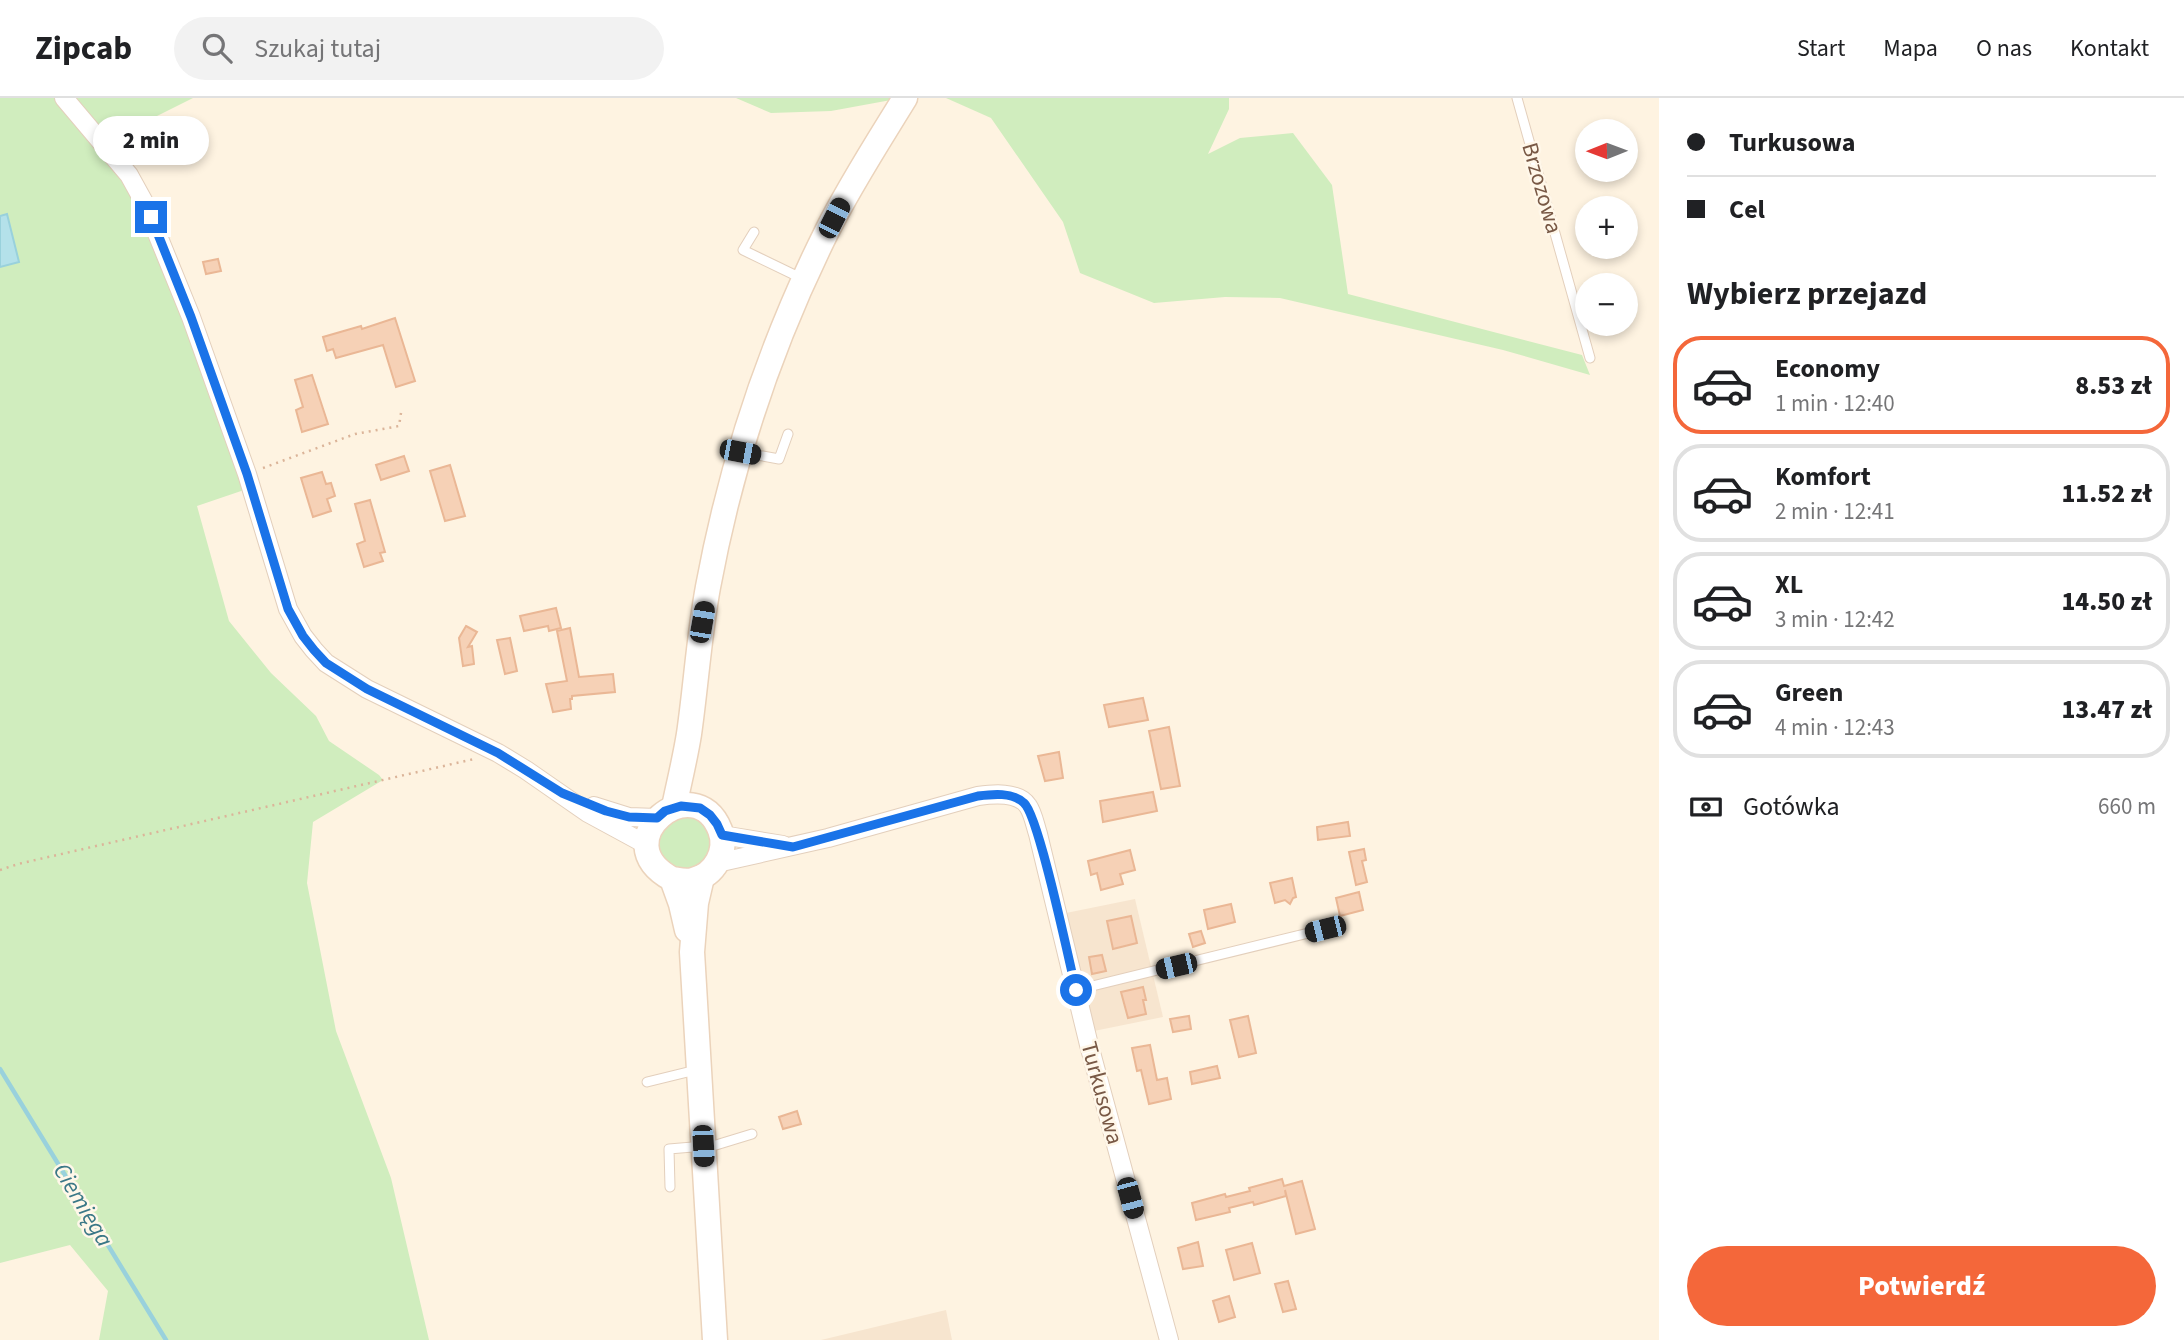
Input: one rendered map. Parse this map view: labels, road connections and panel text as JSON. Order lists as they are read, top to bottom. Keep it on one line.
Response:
{"streets":{"street":["Turkusowa"],"lane":["Brzozowa"]},"water":["Ciemięga"],"north":"left","page":{"header":"Zipcab","search":"Szukaj tutaj","nav":["Start","Mapa","O nas","Kontakt"],"banner":["Turkusowa","Cel"],"bubble":"2 min","map_buttons":["+","−"],"heading":"Wybierz przejazd","list":[{"name":"Economy","note":"1 min · 12:40","value":"8.53 zł"},{"name":"Komfort","note":"2 min · 12:41","value":"11.52 zł"},{"name":"XL","note":"3 min · 12:42","value":"14.50 zł"},{"name":"Green","note":"4 min · 12:43","value":"13.47 zł"}],"pay":["Gotówka","660 m"],"buttons":"Potwierdź"}}
